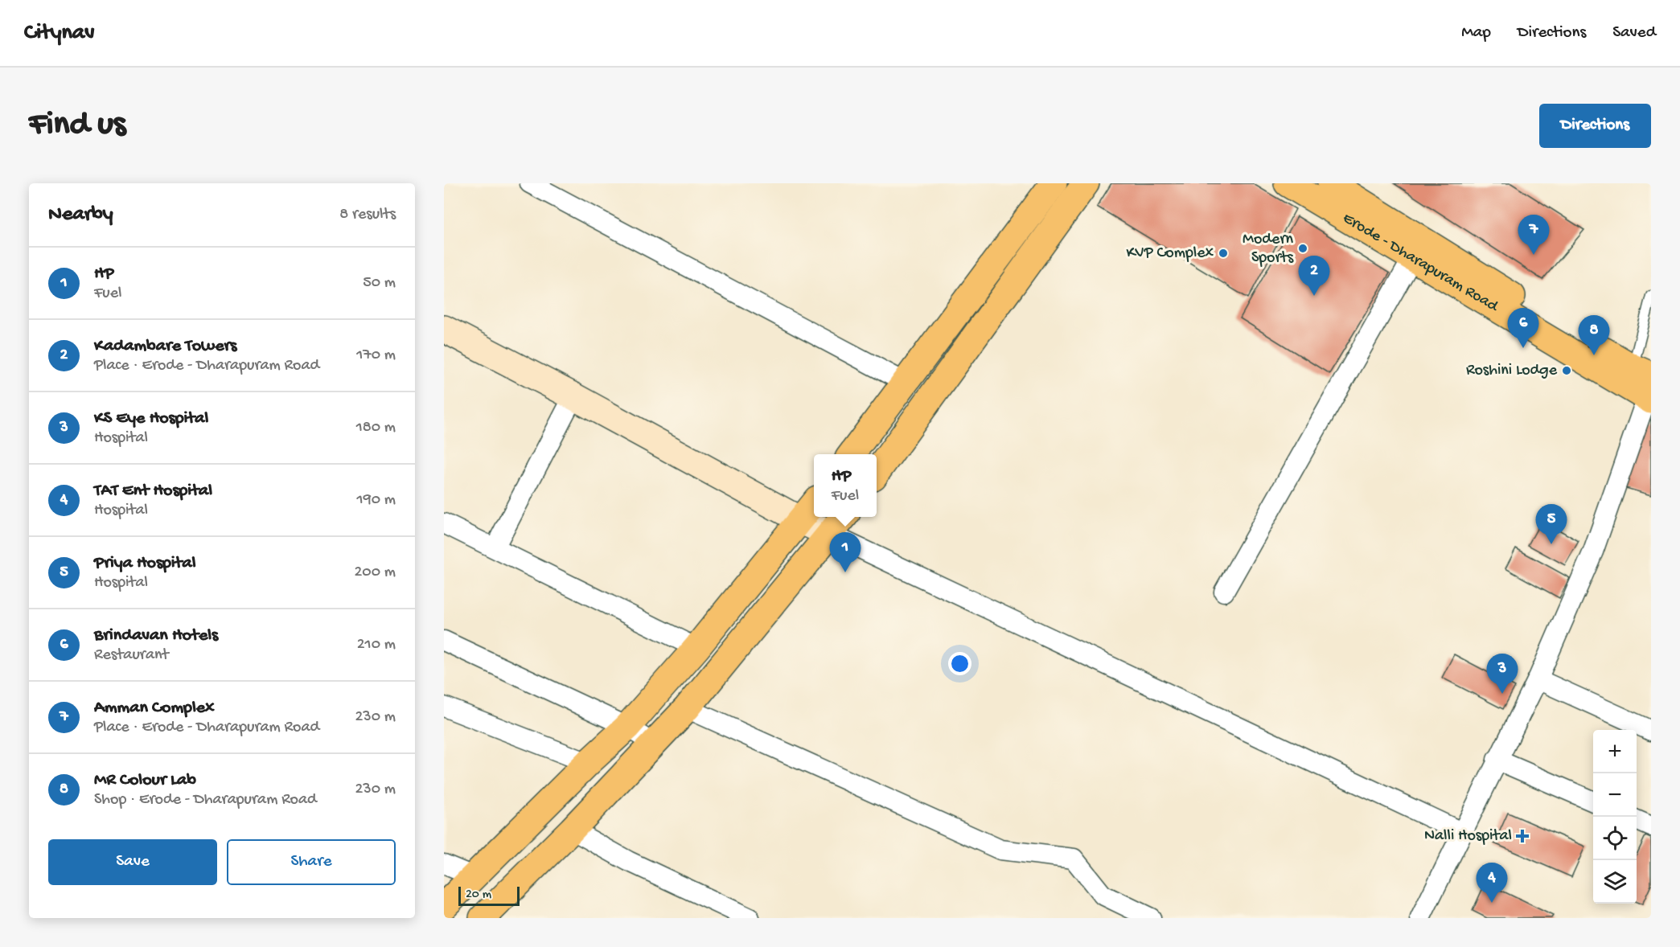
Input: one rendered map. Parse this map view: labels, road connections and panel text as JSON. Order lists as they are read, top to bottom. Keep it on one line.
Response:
{"streets":{"main road":["Erode - Dharapuram Road"]},"places":{"other":["Modern Sports","KVP Complex","Roshini Lodge"],"health":["Nalli Hospital"]},"scale_bar":"20 m","page":{"header":"Citynav","nav":["Map","Directions","Saved"],"buttons":["Directions",["Save","Share"]],"title":"Find us","heading":["Nearby","8 results"],"pins":["7","2","6","8","5","1","3","4"],"list":[{"mark":"1","name":"HP","note":"Fuel","value":"50 m"},{"mark":"2","name":"Kadambare Towers","note":"Place · Erode - Dharapuram Road","value":"170 m"},{"mark":"3","name":"KS Eye Hospital","note":"Hospital","value":"180 m"},{"mark":"4","name":"TAT Ent Hospital","note":"Hospital","value":"190 m"},{"mark":"5","name":"Priya Hospital","note":"Hospital","value":"200 m"},{"mark":"6","name":"Brindavan Hotels","note":"Restaurant","value":"210 m"},{"mark":"7","name":"Amman Complex","note":"Place · Erode - Dharapuram Road","value":"230 m"},{"mark":"8","name":"MR Colour Lab","note":"Shop · Erode - Dharapuram Road","value":"230 m"}],"popup":["HP","Fuel"],"map_buttons":["+","−"],"scale":"20 m"}}
